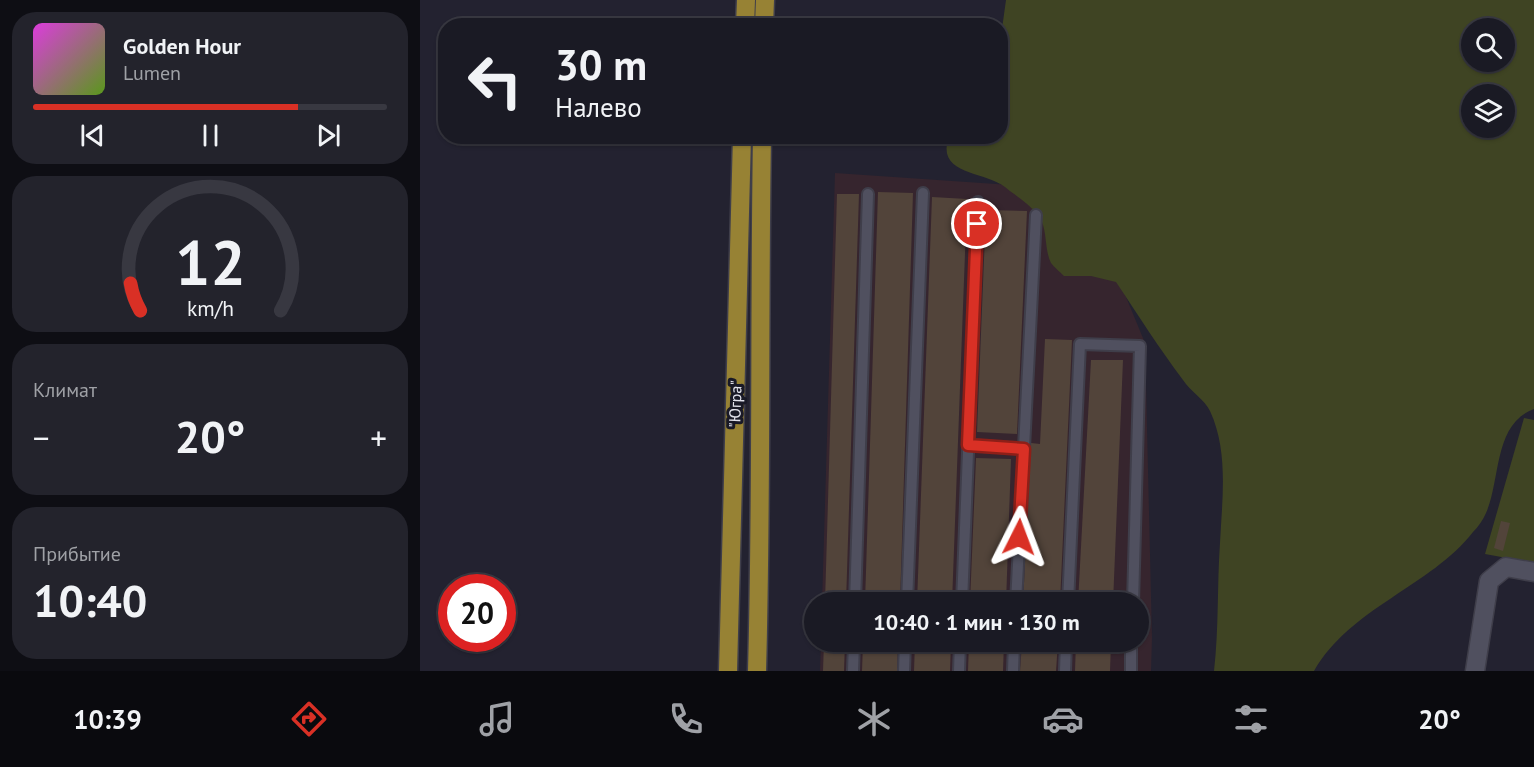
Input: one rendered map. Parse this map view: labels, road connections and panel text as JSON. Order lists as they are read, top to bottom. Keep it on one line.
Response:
{"streets":{"highway":["\"Югра\""]},"page":{"turn":["30 m","Налево"],"song":["Golden Hour","Lumen"],"tile":["Климат",["Прибытие","10:40"]],"heat":["−","20°","+"],"limit":"20","trip":"10:40 · 1 мин · 130 m","tabs":["10:39","20°"],"gauge":["12","km/h"]}}
